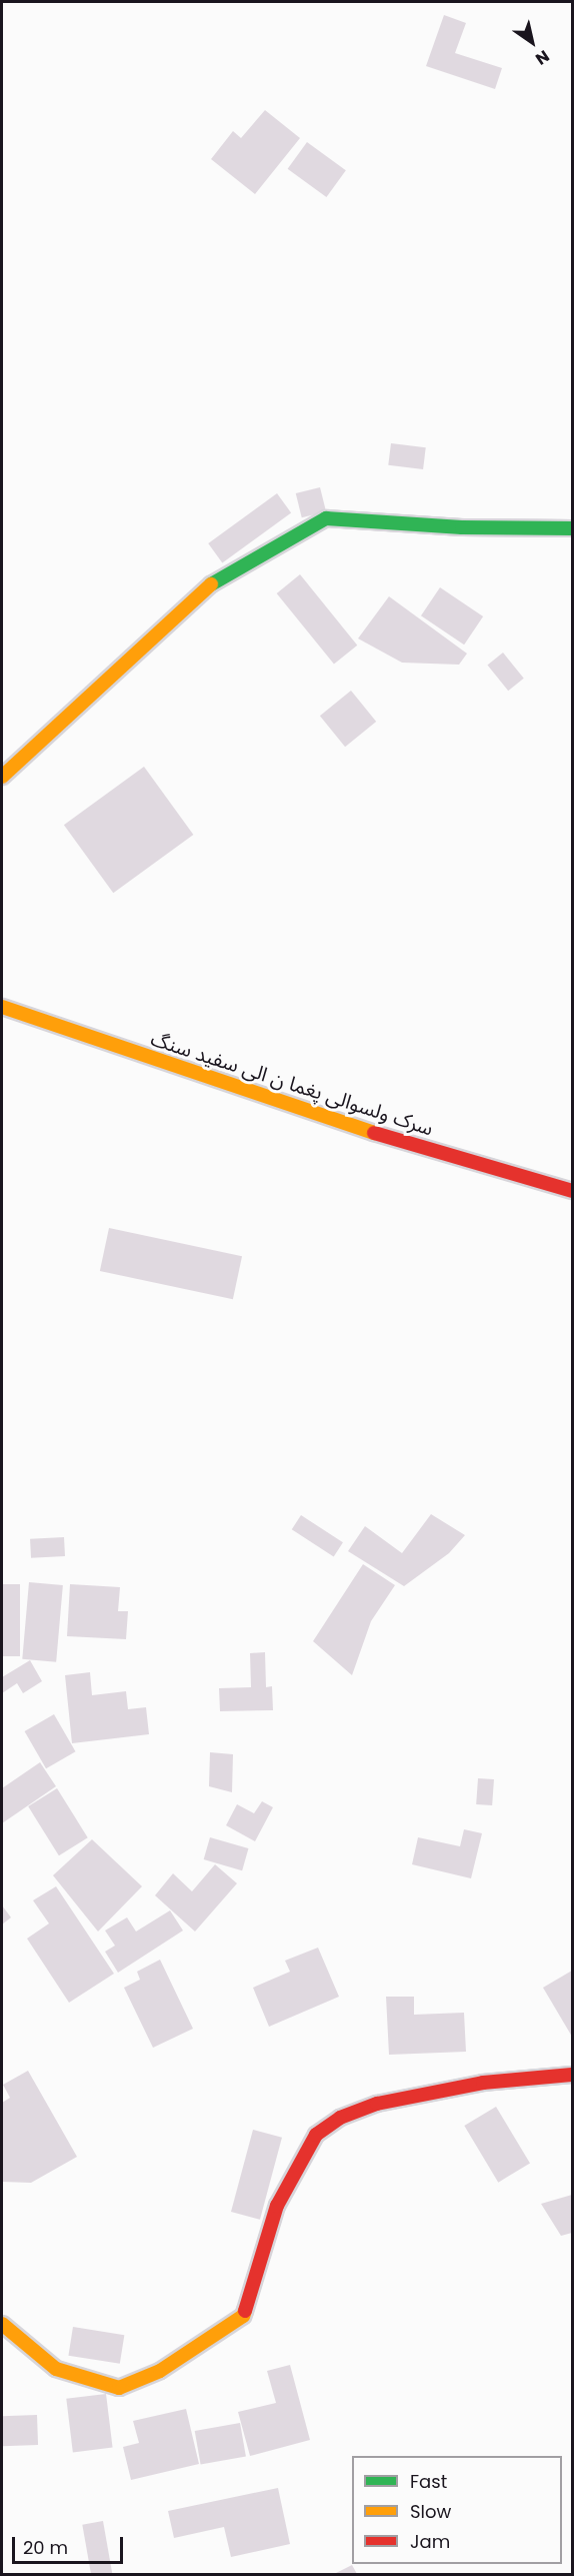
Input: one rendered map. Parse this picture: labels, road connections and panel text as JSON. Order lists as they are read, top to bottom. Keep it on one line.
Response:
{"streets":{"street":["سرک ولسوالی پغما ن الی سفید سنگ"]},"legend":["Fast","Slow","Jam"],"scale_bar":"20 m","north":"bottom right"}
